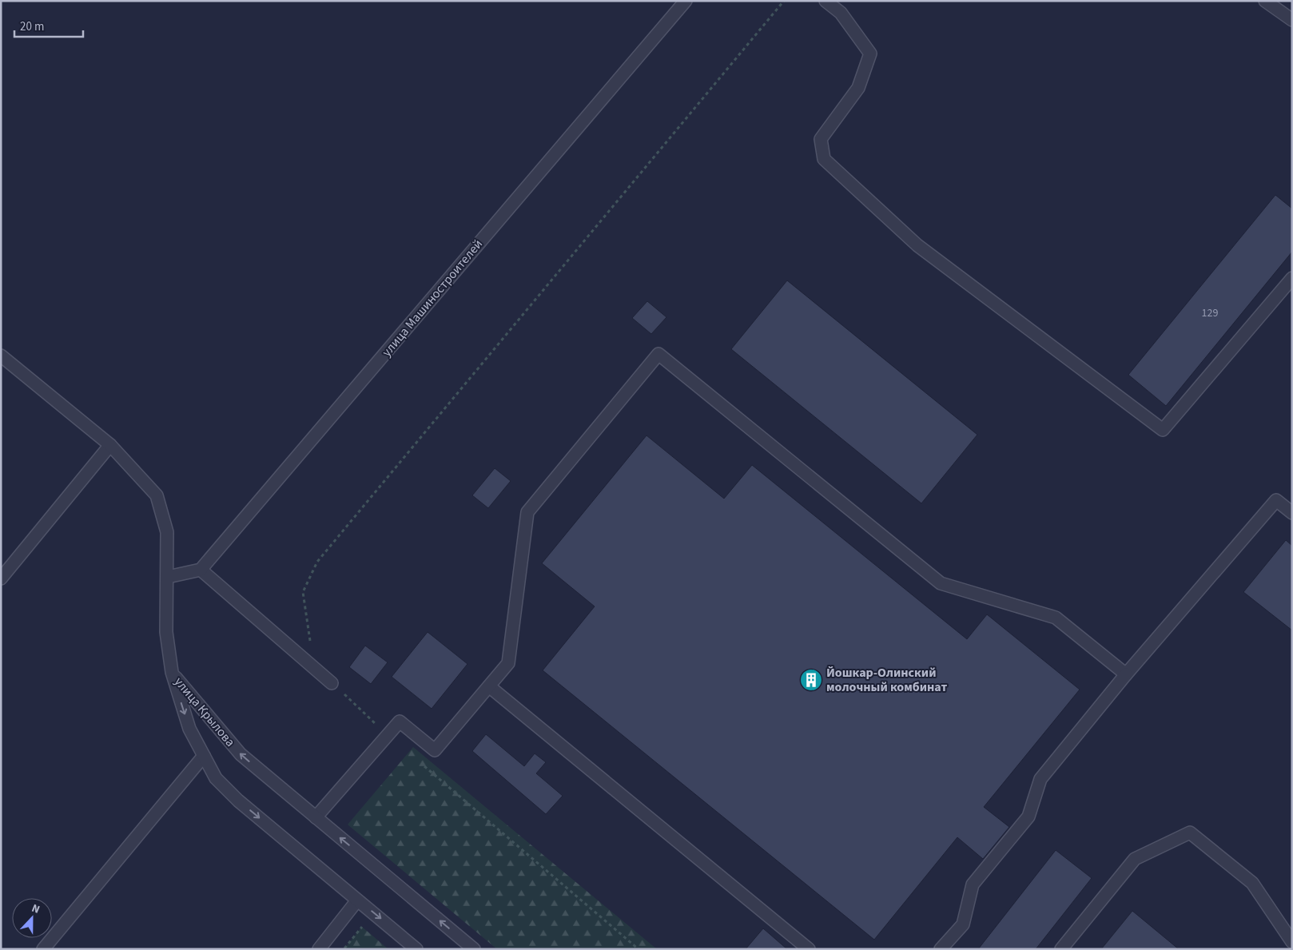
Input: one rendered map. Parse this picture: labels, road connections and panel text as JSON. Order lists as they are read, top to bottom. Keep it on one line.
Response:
{"streets":{"street":["улица Машиностроителей","улица Крылова"]},"places":{"building":["Йошкар-Олинский молочный комбинат"]},"house_numbers":["129"],"scale_bar":"20 m","north":"top"}
